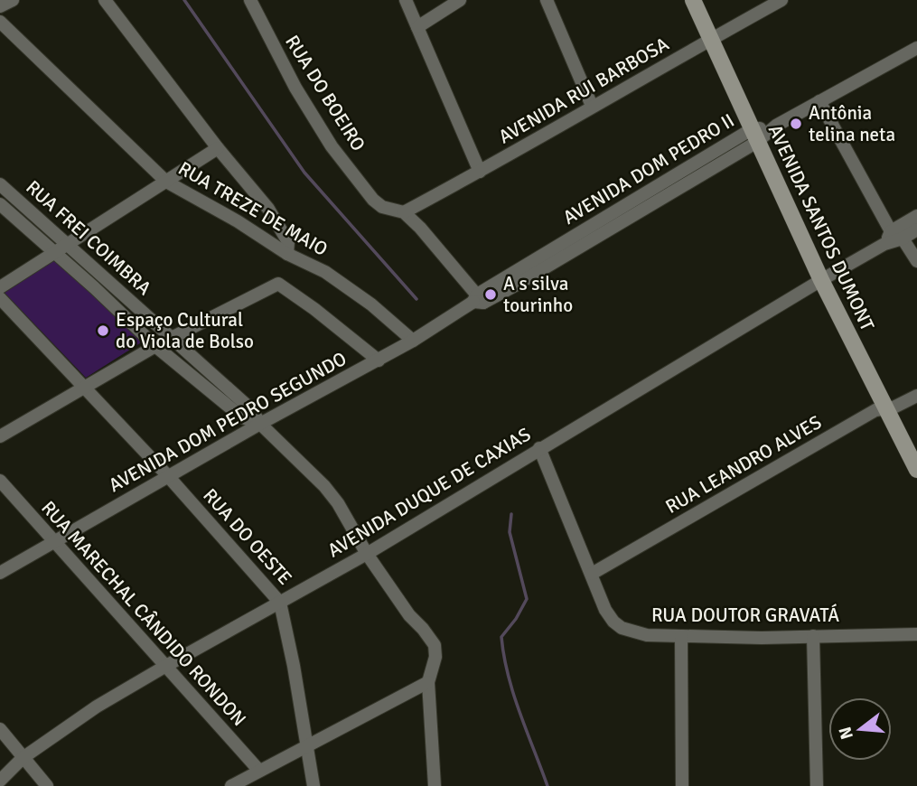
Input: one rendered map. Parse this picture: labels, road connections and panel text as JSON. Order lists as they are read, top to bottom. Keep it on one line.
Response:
{"streets":{"main road":["AVENIDA SANTOS DUMONT"],"street":["AVENIDA RUI BARBOSA","RUA DO BOEIRO","AVENIDA DOM PEDRO II","RUA TREZE DE MAIO","RUA FREI COIMBRA","AVENIDA DOM PEDRO SEGUNDO","RUA LEANDRO ALVES","AVENIDA DUQUE DE CAXIAS","RUA DO OESTE","RUA MARECHAL CÂNDIDO RONDON","RUA DOUTOR GRAVATÁ"]},"crossings":[["AVENIDA RUI BARBOSA","RUA DO BOEIRO"],["AVENIDA RUI BARBOSA","AVENIDA SANTOS DUMONT"],["RUA DO BOEIRO","AVENIDA DOM PEDRO II"],["RUA DO BOEIRO","AVENIDA DOM PEDRO SEGUNDO"],["AVENIDA DOM PEDRO II","AVENIDA SANTOS DUMONT"],["AVENIDA DOM PEDRO II","AVENIDA DOM PEDRO SEGUNDO"],["RUA TREZE DE MAIO","AVENIDA DOM PEDRO SEGUNDO"],["AVENIDA SANTOS DUMONT","RUA LEANDRO ALVES"],["AVENIDA SANTOS DUMONT","AVENIDA DUQUE DE CAXIAS"],["RUA FREI COIMBRA","AVENIDA DOM PEDRO SEGUNDO"],["RUA FREI COIMBRA","AVENIDA DUQUE DE CAXIAS"],["AVENIDA DOM PEDRO SEGUNDO","RUA DO OESTE"],["AVENIDA DOM PEDRO SEGUNDO","RUA MARECHAL CÂNDIDO RONDON"],["RUA LEANDRO ALVES","RUA DOUTOR GRAVATÁ"],["AVENIDA DUQUE DE CAXIAS","RUA DO OESTE"],["AVENIDA DUQUE DE CAXIAS","RUA MARECHAL CÂNDIDO RONDON"],["AVENIDA DUQUE DE CAXIAS","RUA DOUTOR GRAVATÁ"]],"places":["Antônia telina neta","A s silva tourinho","Espaço Cultural do Viola de Bolso"],"north":"left"}
